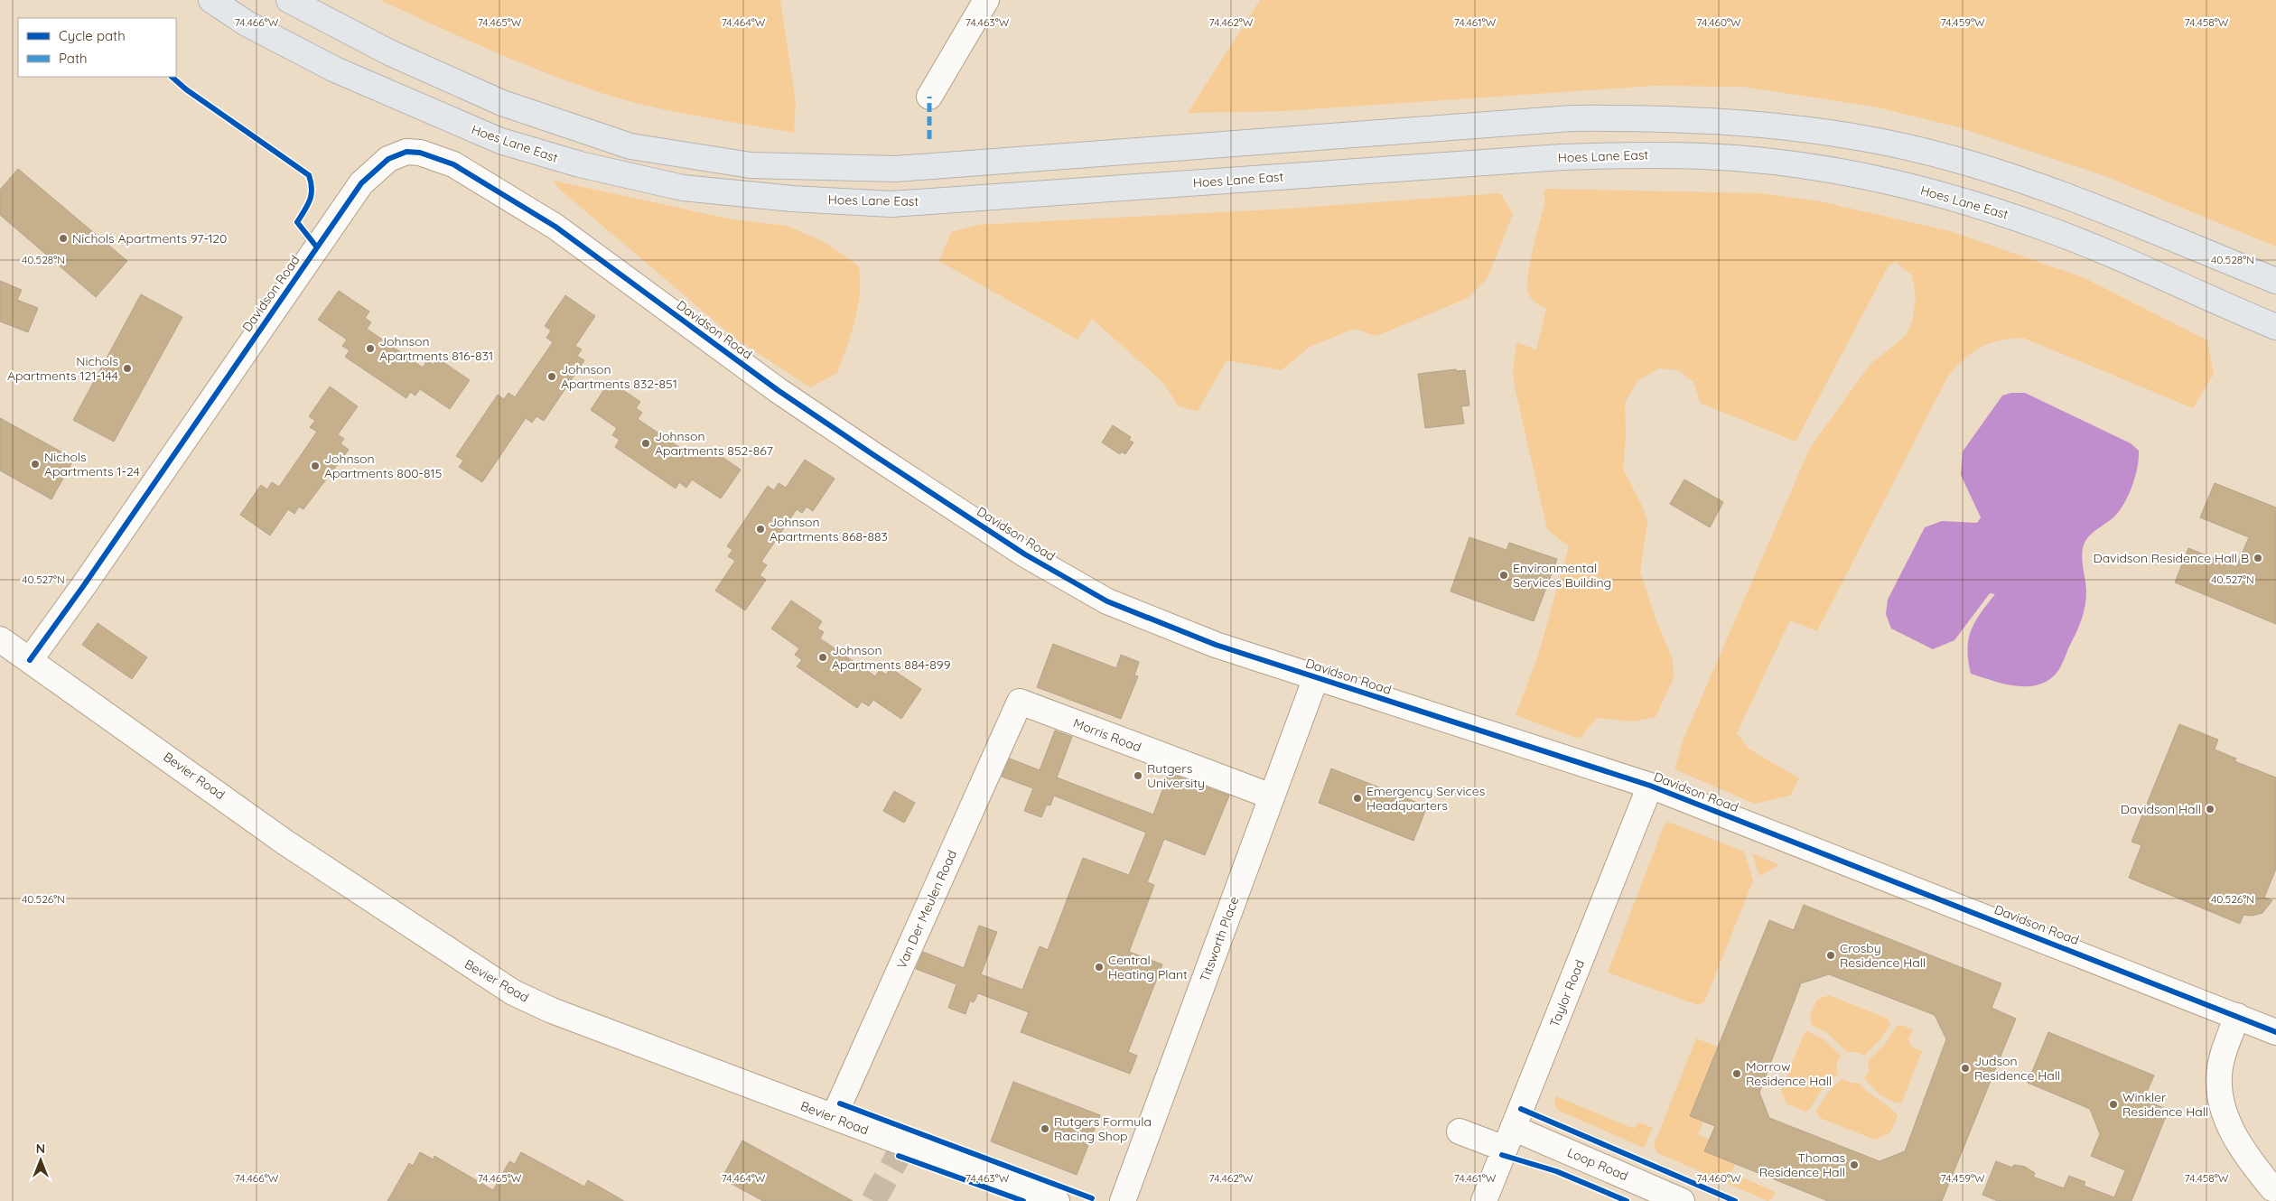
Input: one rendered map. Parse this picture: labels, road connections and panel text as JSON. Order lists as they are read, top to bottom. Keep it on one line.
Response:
{"streets":{"highway":["Hoes Lane East"],"street":["Davidson Road","Morris Road","Bevier Road","Van Der Meulen Road","Titsworth Place","Taylor Road","Loop Road"]},"crossings":[["Davidson Road","Bevier Road"],["Davidson Road","Titsworth Place"],["Davidson Road","Taylor Road"],["Morris Road","Van Der Meulen Road"],["Morris Road","Titsworth Place"],["Bevier Road","Van Der Meulen Road"],["Taylor Road","Loop Road"]],"places":["Nichols Apartments 97-120","Johnson Apartments 816-831","Nichols Apartments 121-144","Johnson Apartments 832-851","Johnson Apartments 852-867","Nichols Apartments 1-24","Johnson Apartments 800-815","Johnson Apartments 868-883","Davidson Residence Hall B","Environmental Services Building","Johnson Apartments 884-899","Rutgers University","Emergency Services Headquarters","Davidson Hall","Crosby Residence Hall","Central Heating Plant","Judson Residence Hall","Morrow Residence Hall","Winkler Residence Hall","Rutgers Formula Racing Shop","Thomas Residence Hall"],"legend":["Cycle path","Path"],"north":"top","coordinates":["74.466°W","74.465°W","74.464°W","74.463°W","74.462°W","74.461°W","74.460°W","74.459°W","74.458°W","40.528°N","40.527°N","40.526°N"]}
